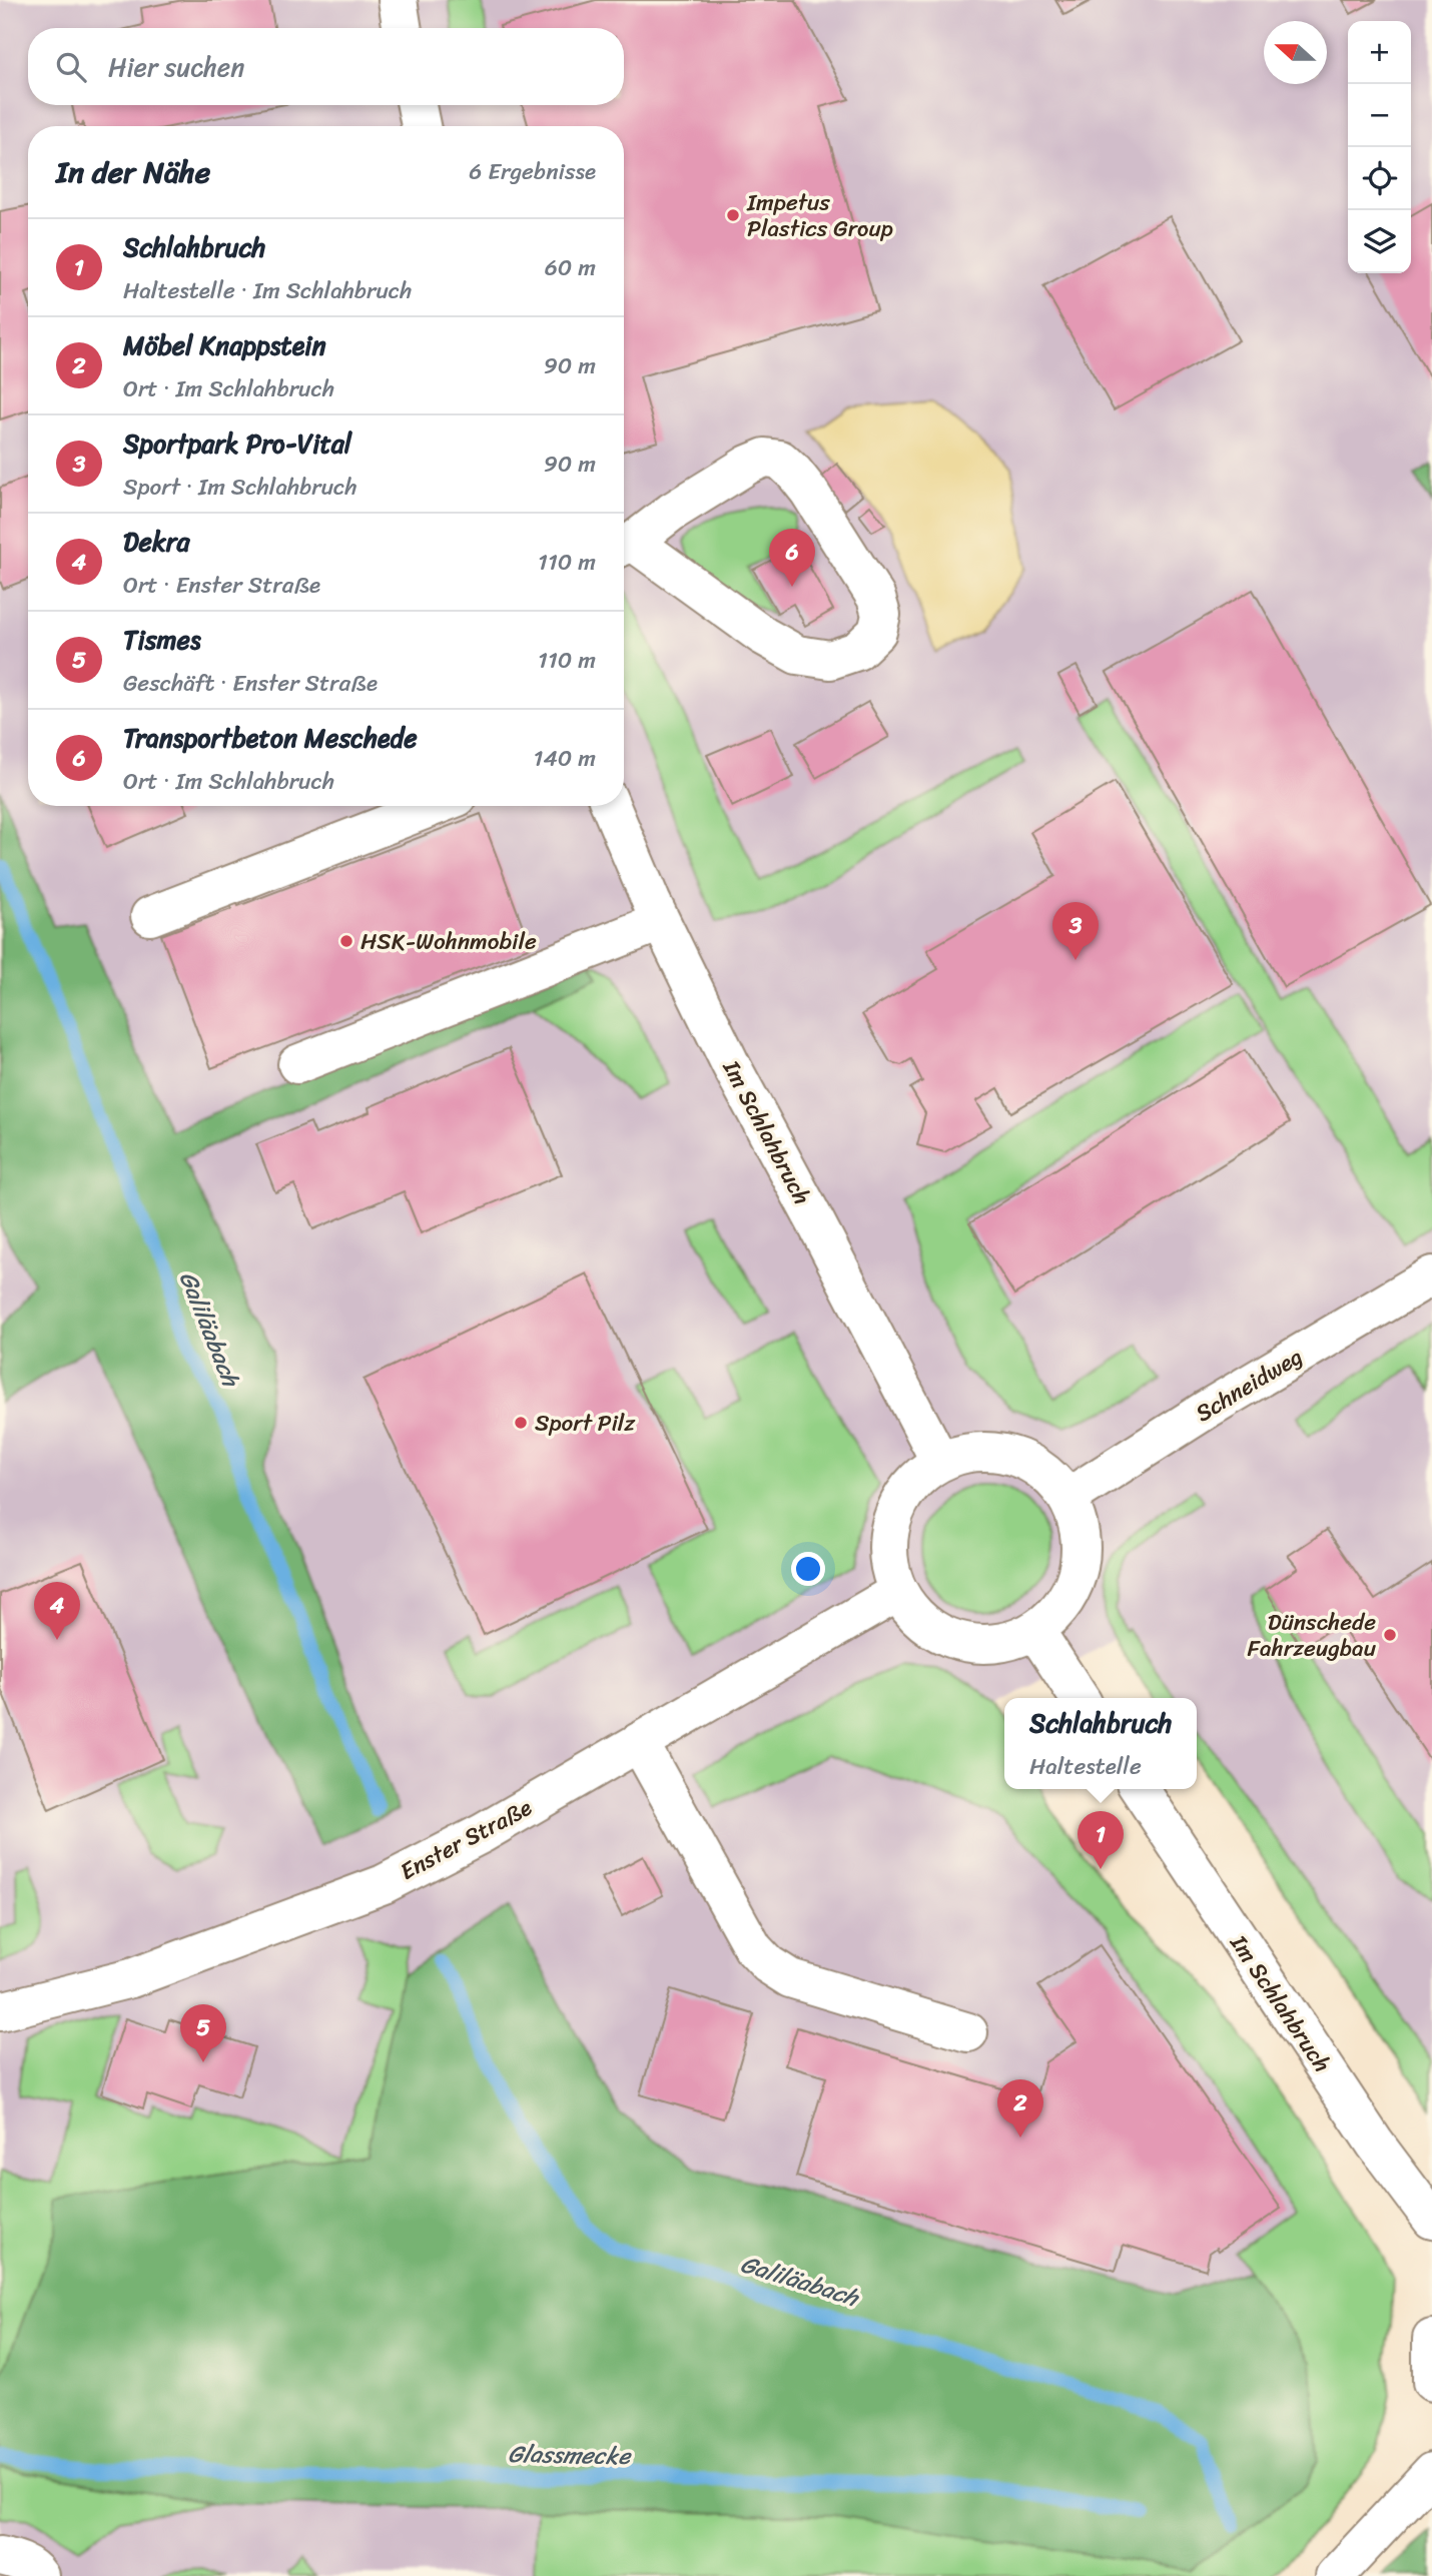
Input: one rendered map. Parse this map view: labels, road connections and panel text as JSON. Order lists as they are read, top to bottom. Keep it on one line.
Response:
{"streets":{"street":["Im Schlahbruch","Schneidweg","Enster Straße"]},"crossings":[["Im Schlahbruch","Schneidweg"],["Im Schlahbruch","Enster Straße"],["Schneidweg","Enster Straße"]],"water":["Galiläabach","Glassmecke"],"places":["Impetus Plastics Group","HSK-Wohnmobile","Sport Pilz","Dünschede Fahrzeugbau"],"north":"left","page":{"map_buttons":["+","−"],"search":"Hier suchen","heading":["In der Nähe","6 Ergebnisse"],"list":[{"mark":"1","name":"Schlahbruch","note":"Haltestelle · Im Schlahbruch","value":"60 m"},{"mark":"2","name":"Möbel Knappstein","note":"Ort · Im Schlahbruch","value":"90 m"},{"mark":"3","name":"Sportpark Pro-Vital","note":"Sport · Im Schlahbruch","value":"90 m"},{"mark":"4","name":"Dekra","note":"Ort · Enster Straße","value":"110 m"},{"mark":"5","name":"Tismes","note":"Geschäft · Enster Straße","value":"110 m"},{"mark":"6","name":"Transportbeton Meschede","note":"Ort · Im Schlahbruch","value":"140 m"}],"pins":["6","3","4","1","5","2"],"popup":["Schlahbruch","Haltestelle"]}}
